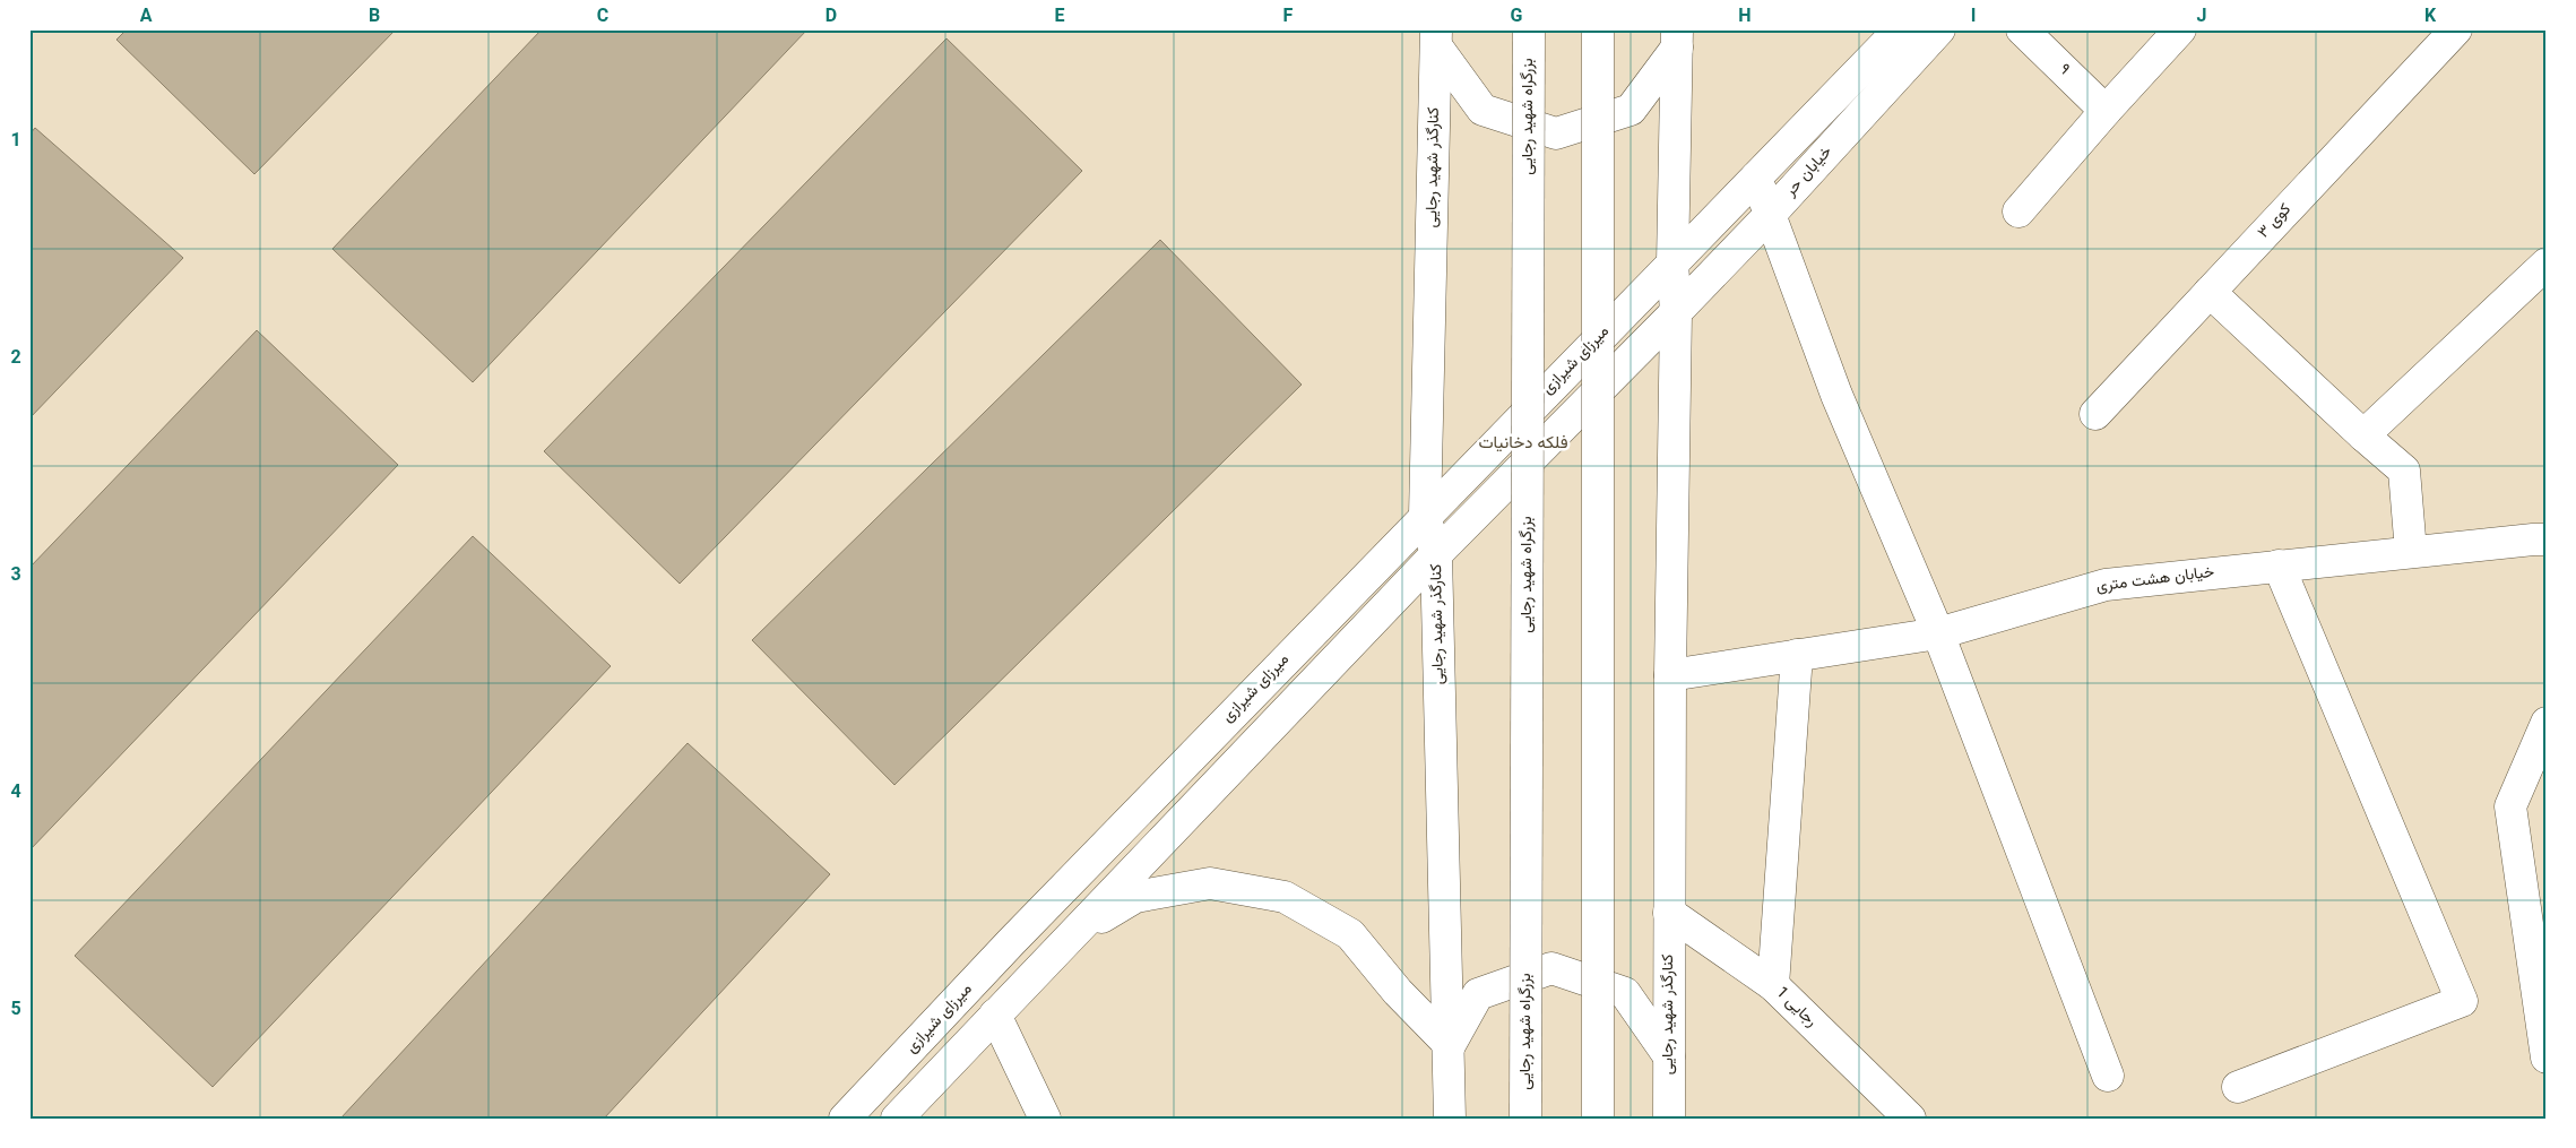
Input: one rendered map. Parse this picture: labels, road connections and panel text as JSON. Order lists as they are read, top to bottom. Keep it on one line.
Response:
{"streets":{"main road":["۹","بزرگراه شهید رجایی","کنارگذر شهید رجایی","خیابان حر","کوی ۳","میرزای شیرازی","خیابان هشت متری","رجایی 1"]},"crossings":[["کنارگذر شهید رجایی","خیابان حر"],["کنارگذر شهید رجایی","میرزای شیرازی"],["کنارگذر شهید رجایی","خیابان هشت متری"],["کنارگذر شهید رجایی","رجایی 1"]],"districts":["فلکه دخانیات"],"grid":{"columns":["A","B","C","D","E","F","G","H","I","J","K"],"rows":["1","2","3","4","5"]}}
